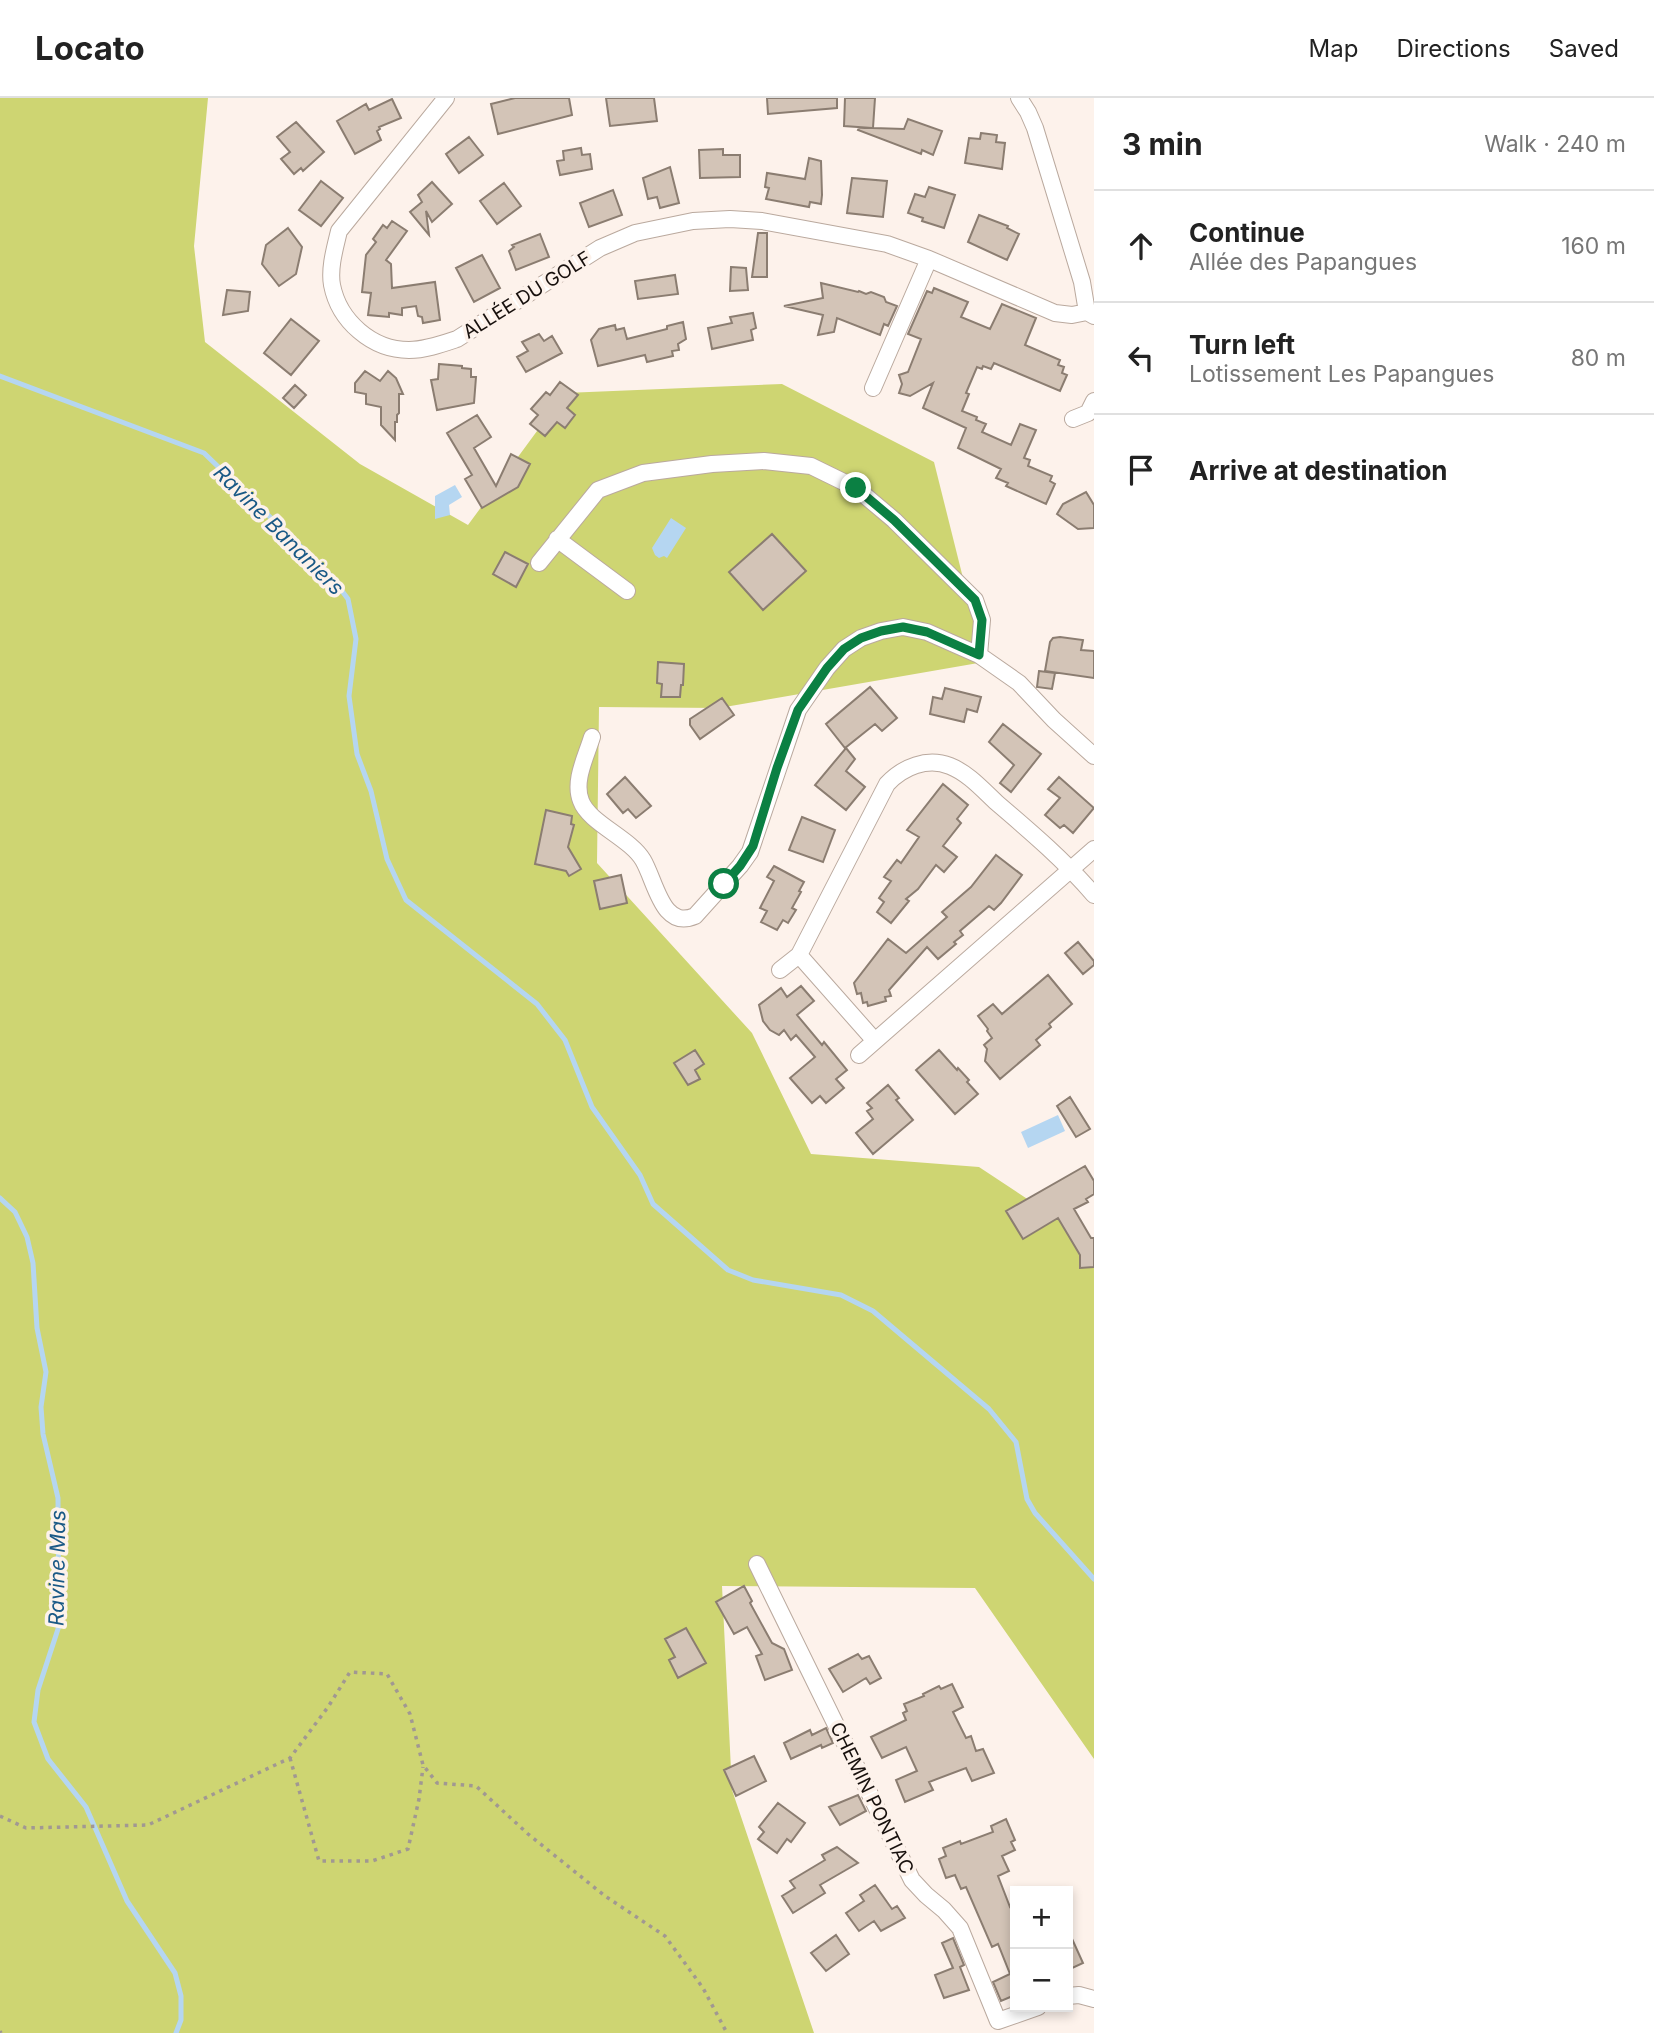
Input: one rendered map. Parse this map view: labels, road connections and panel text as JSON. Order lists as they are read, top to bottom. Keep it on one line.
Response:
{"streets":{"street":["ALLÉE DU GOLF","CHEMIN PONTIAC"]},"water":["Ravine Bananiers","Ravine Mas"],"page":{"header":"Locato","nav":["Map","Directions","Saved"],"heading":["3 min","Walk · 240 m"],"list":[["Continue","Allée des Papangues","160 m"],["Turn left","Lotissement Les Papangues","80 m"],"Arrive at destination"],"map_buttons":["+","−"]}}
